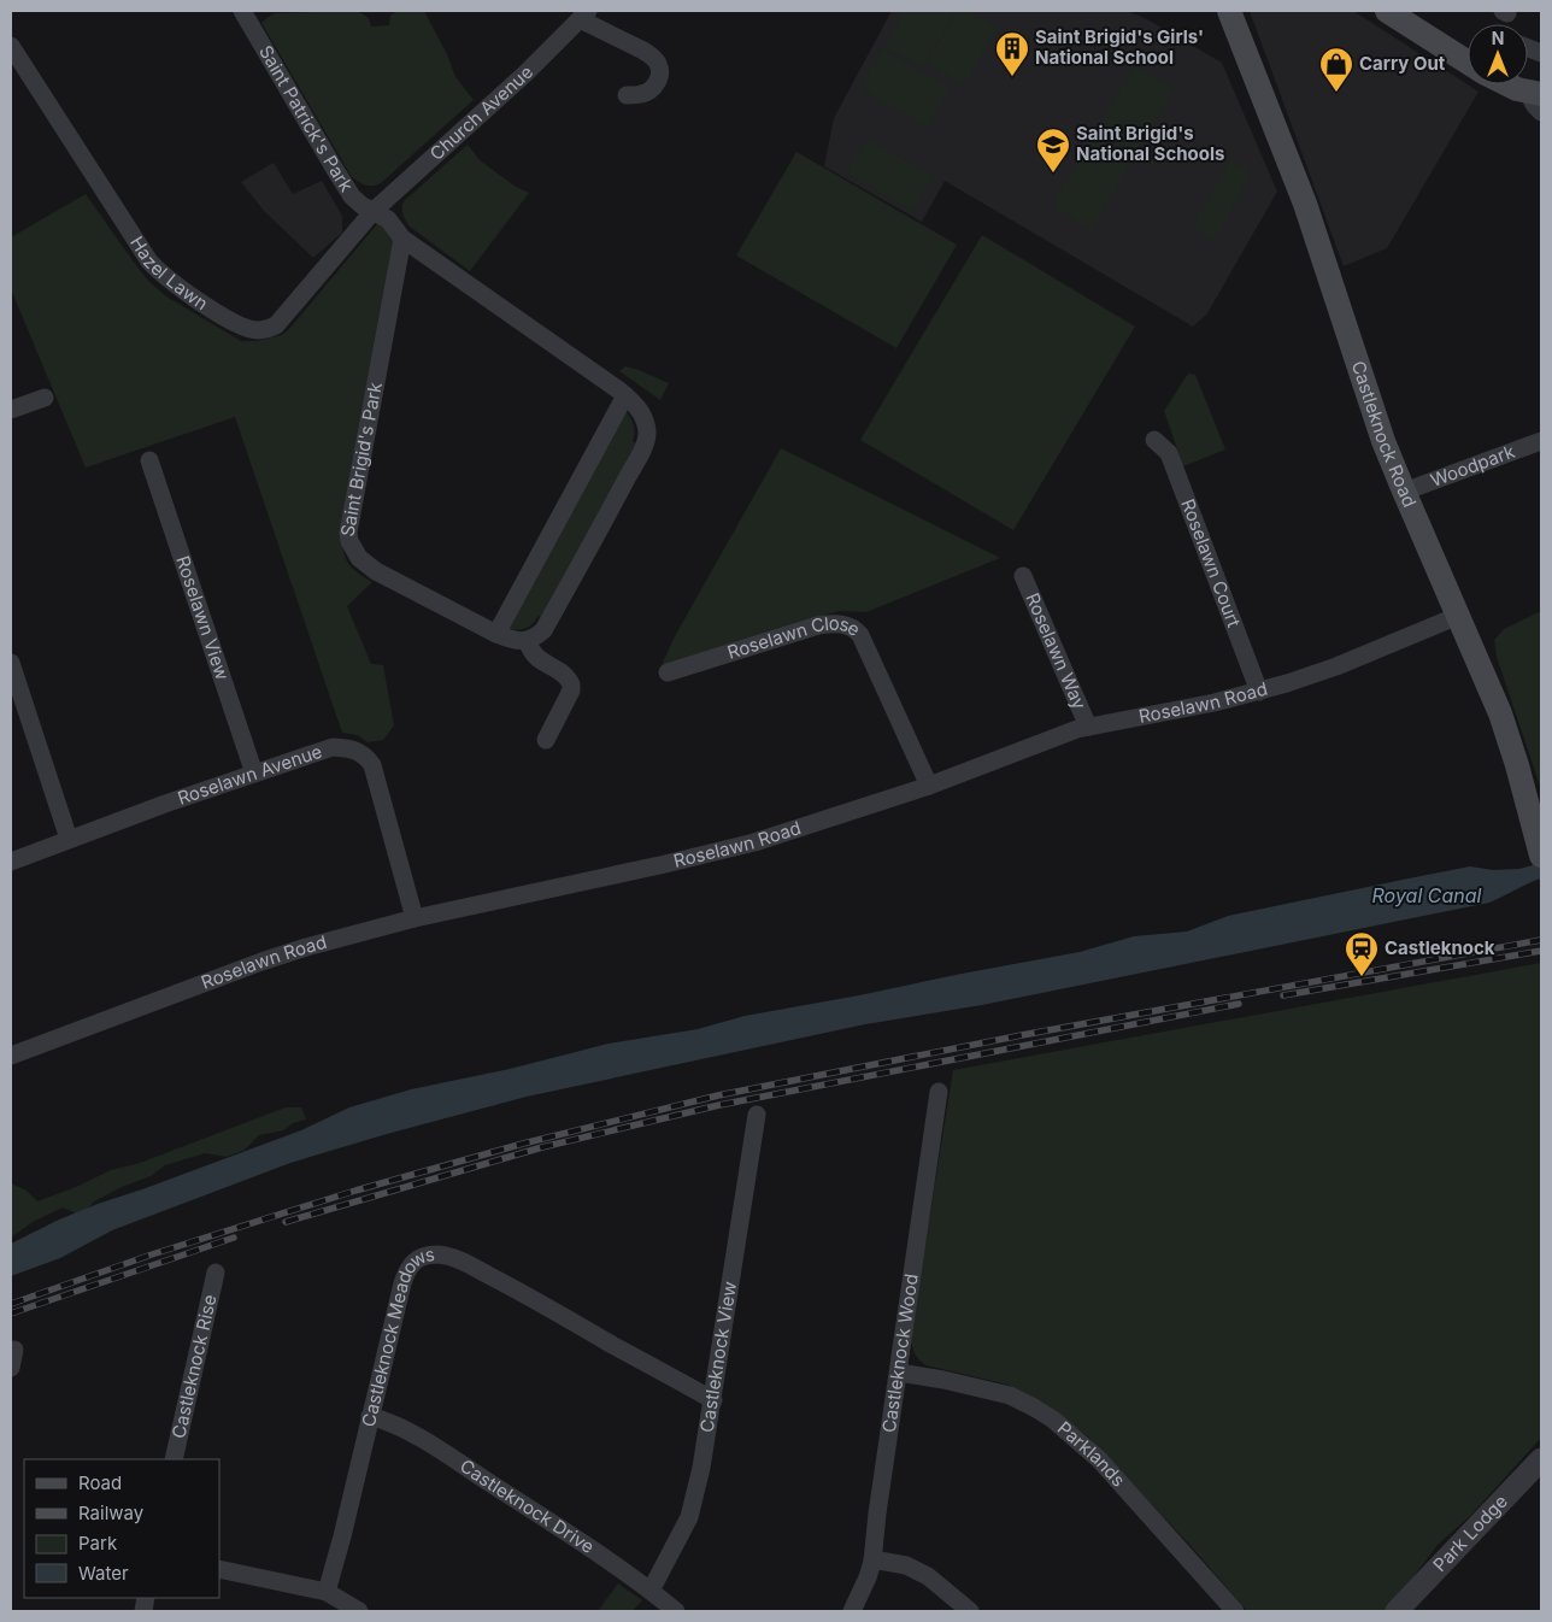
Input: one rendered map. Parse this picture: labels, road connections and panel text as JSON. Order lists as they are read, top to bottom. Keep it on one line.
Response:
{"streets":{"main road":["Castleknock Road"],"street":["Church Avenue","Saint Patrick's Park","Hazel Lawn","Saint Brigid's Park","Woodpark","Roselawn Court","Roselawn View","Roselawn Close","Roselawn Way","Roselawn Road","Roselawn Avenue","Castleknock Meadows","Castleknock Wood","Castleknock View","Castleknock Rise","Parklands","Castleknock Drive","Park Lodge"]},"crossings":[["Church Avenue","Saint Patrick's Park"],["Church Avenue","Hazel Lawn"],["Saint Patrick's Park","Hazel Lawn"],["Castleknock Road","Woodpark"],["Castleknock Road","Roselawn Road"],["Roselawn Court","Roselawn Road"],["Roselawn View","Roselawn Avenue"],["Roselawn Close","Roselawn Road"],["Roselawn Way","Roselawn Road"],["Roselawn Road","Roselawn Avenue"],["Castleknock Meadows","Castleknock View"],["Castleknock Meadows","Castleknock Drive"],["Castleknock Wood","Parklands"],["Castleknock View","Castleknock Drive"]],"water":["Royal Canal"],"places":{"building":["Saint Brigid's Girls' National School"],"shop":["Carry Out"],"school or university":["Saint Brigid's National Schools"],"station":["Castleknock"]},"legend":["Road","Railway","Park","Water"],"north":"top"}
